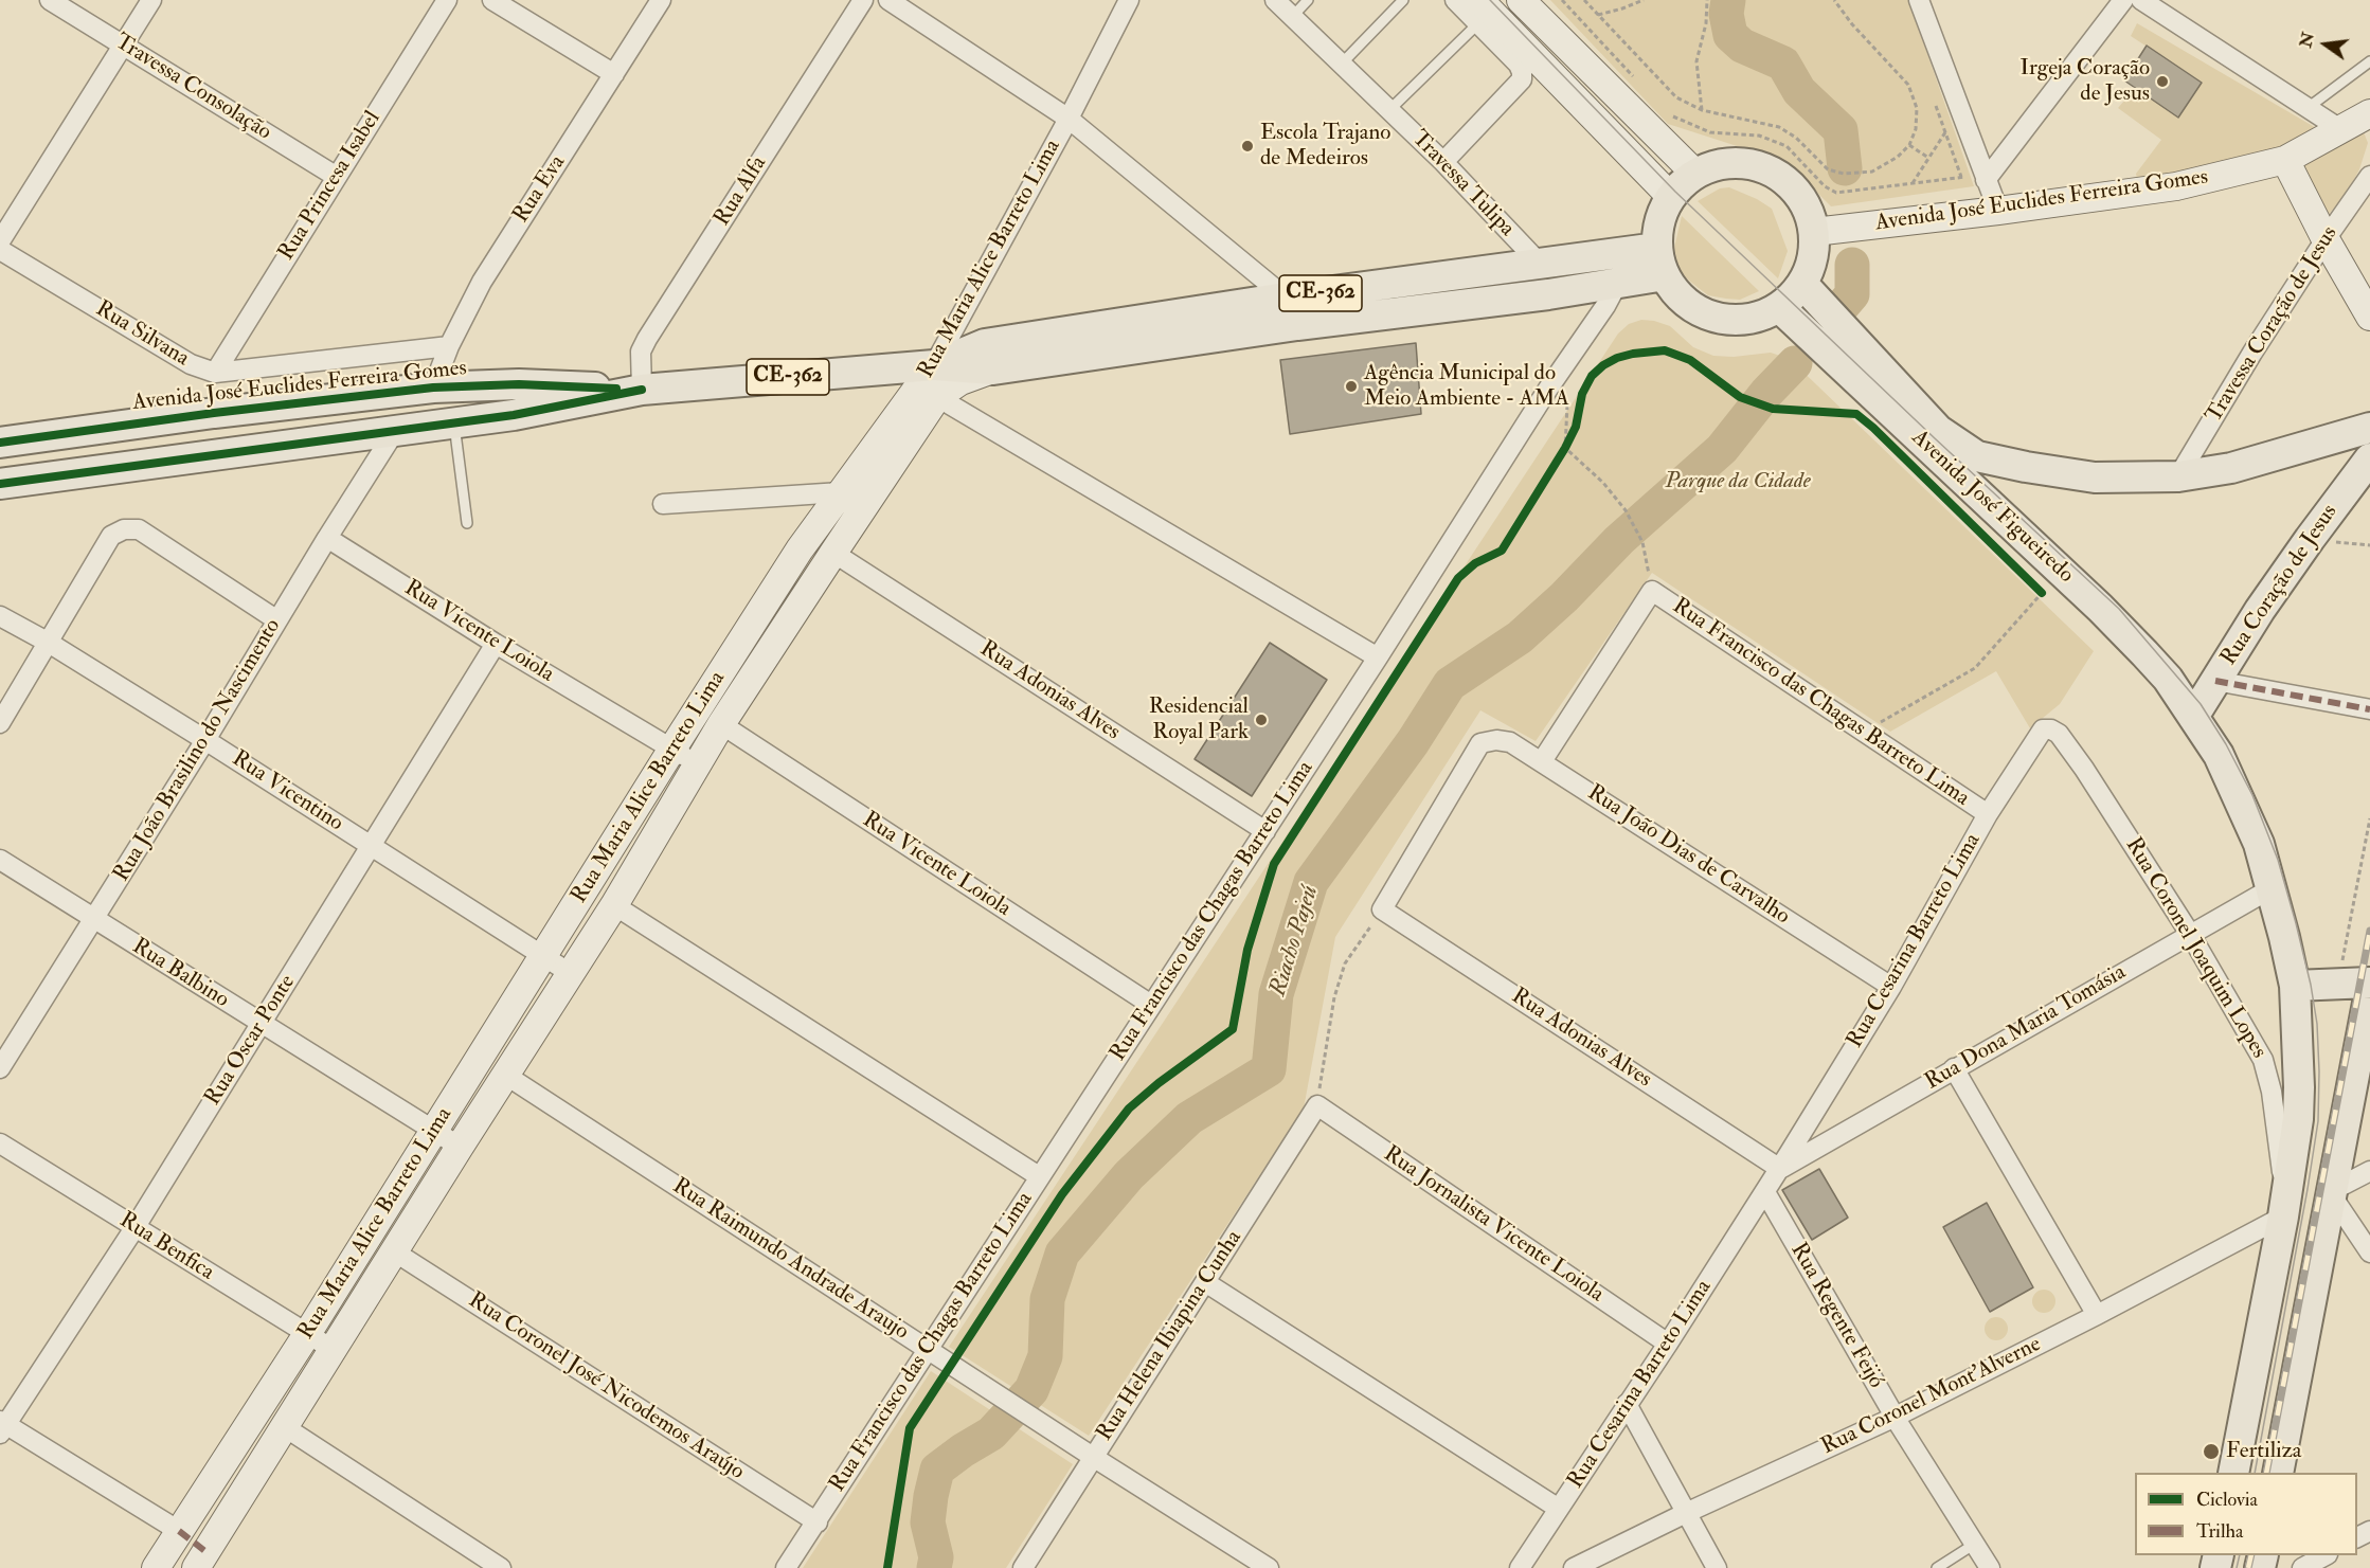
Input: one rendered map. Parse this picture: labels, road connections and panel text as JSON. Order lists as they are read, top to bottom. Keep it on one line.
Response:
{"streets":{"main road":["Avenida José Euclides Ferreira Gomes","CE-362","Avenida José Figueiredo","Rua Coração de Jesus"],"street":["Travessa Consolação","Travessa Tulipa","Rua Princesa Isabel","Rua Eva","Rua Alfa","Rua Maria Alice Barreto Lima","Travessa Coração de Jesus","Rua Silvana","Rua Vicente Loiola","Rua Adonias Alves","Rua Francisco das Chagas Barreto Lima","Rua João Brasilino do Nascimento","Rua Vicentino","Rua João Dias de Carvalho","Rua Cesarina Barreto Lima","Rua Coronel Joaquim Lopes","Rua Balbino","Rua Dona Maria Tomásia","Rua Oscar Ponte","Rua Jornalista Vicente Loiola","Rua Benfica","Rua Raimundo Andrade Araujo","Rua Regente Feijó","Rua Helena Ibiapina Cunha","Rua Coronel José Nicodemos Araújo","Rua Coronel Mont'Alverne"]},"crossings":[["Travessa Consolação","Rua Princesa Isabel"],["Travessa Tulipa","Avenida José Euclides Ferreira Gomes"],["Rua Princesa Isabel","Rua Silvana"],["Rua Eva","Avenida José Euclides Ferreira Gomes"],["Rua Eva","Rua Silvana"],["Rua Alfa","Avenida José Euclides Ferreira Gomes"],["Avenida José Euclides Ferreira Gomes","Rua Maria Alice Barreto Lima"],["Avenida José Euclides Ferreira Gomes","Avenida José Figueiredo"],["Avenida José Euclides Ferreira Gomes","Rua Francisco das Chagas Barreto Lima"],["Avenida José Euclides Ferreira Gomes","Rua João Brasilino do Nascimento"],["Rua Maria Alice Barreto Lima","Rua Vicente Loiola"],["Rua Maria Alice Barreto Lima","Rua Adonias Alves"],["Rua Maria Alice Barreto Lima","Rua Vicentino"],["Rua Maria Alice Barreto Lima","Rua Balbino"],["Rua Maria Alice Barreto Lima","Rua Benfica"],["Rua Maria Alice Barreto Lima","Rua Raimundo Andrade Araujo"],["Rua Maria Alice Barreto Lima","Rua Coronel José Nicodemos Araújo"],["Travessa Coração de Jesus","Avenida José Figueiredo"],["Avenida José Figueiredo","Rua Coração de Jesus"],["Avenida José Figueiredo","Rua Coronel Joaquim Lopes"],["Avenida José Figueiredo","Rua Dona Maria Tomásia"],["Avenida José Figueiredo","Rua Coronel Mont'Alverne"],["Rua Vicente Loiola","Rua Francisco das Chagas Barreto Lima"],["Rua Vicente Loiola","Rua João Brasilino do Nascimento"],["Rua Vicente Loiola","Rua Oscar Ponte"],["Rua Adonias Alves","Rua Francisco das Chagas Barreto Lima"],["Rua Adonias Alves","Rua João Dias de Carvalho"],["Rua Adonias Alves","Rua Cesarina Barreto Lima"],["Rua Adonias Alves","Rua Dona Maria Tomásia"],["Rua Francisco das Chagas Barreto Lima","Rua Cesarina Barreto Lima"],["Rua Francisco das Chagas Barreto Lima","Rua Raimundo Andrade Araujo"],["Rua Francisco das Chagas Barreto Lima","Rua Coronel José Nicodemos Araújo"],["Rua João Brasilino do Nascimento","Rua Vicentino"],["Rua João Brasilino do Nascimento","Rua Balbino"],["Rua Vicentino","Rua Oscar Ponte"],["Rua João Dias de Carvalho","Rua Cesarina Barreto Lima"],["Rua Cesarina Barreto Lima","Rua Coronel Joaquim Lopes"],["Rua Cesarina Barreto Lima","Rua Dona Maria Tomásia"],["Rua Cesarina Barreto Lima","Rua Jornalista Vicente Loiola"],["Rua Cesarina Barreto Lima","Rua Regente Feijó"],["Rua Coronel Joaquim Lopes","Rua Dona Maria Tomásia"],["Rua Coronel Joaquim Lopes","Rua Coronel Mont'Alverne"],["Rua Balbino","Rua Oscar Ponte"],["Rua Oscar Ponte","Rua Benfica"],["Rua Jornalista Vicente Loiola","Rua Helena Ibiapina Cunha"],["Rua Raimundo Andrade Araujo","Rua Helena Ibiapina Cunha"],["Rua Regente Feijó","Rua Coronel Mont'Alverne"]],"water":["Riacho Pajeú"],"parks":["Parque da Cidade"],"places":["Irgeja Coração de Jesus","Escola Trajano de Medeiros","Agência Municipal do Meio Ambiente - AMA","Residencial Royal Park","Fertiliza"],"legend":["Ciclovia","Trilha"],"north":"left"}
